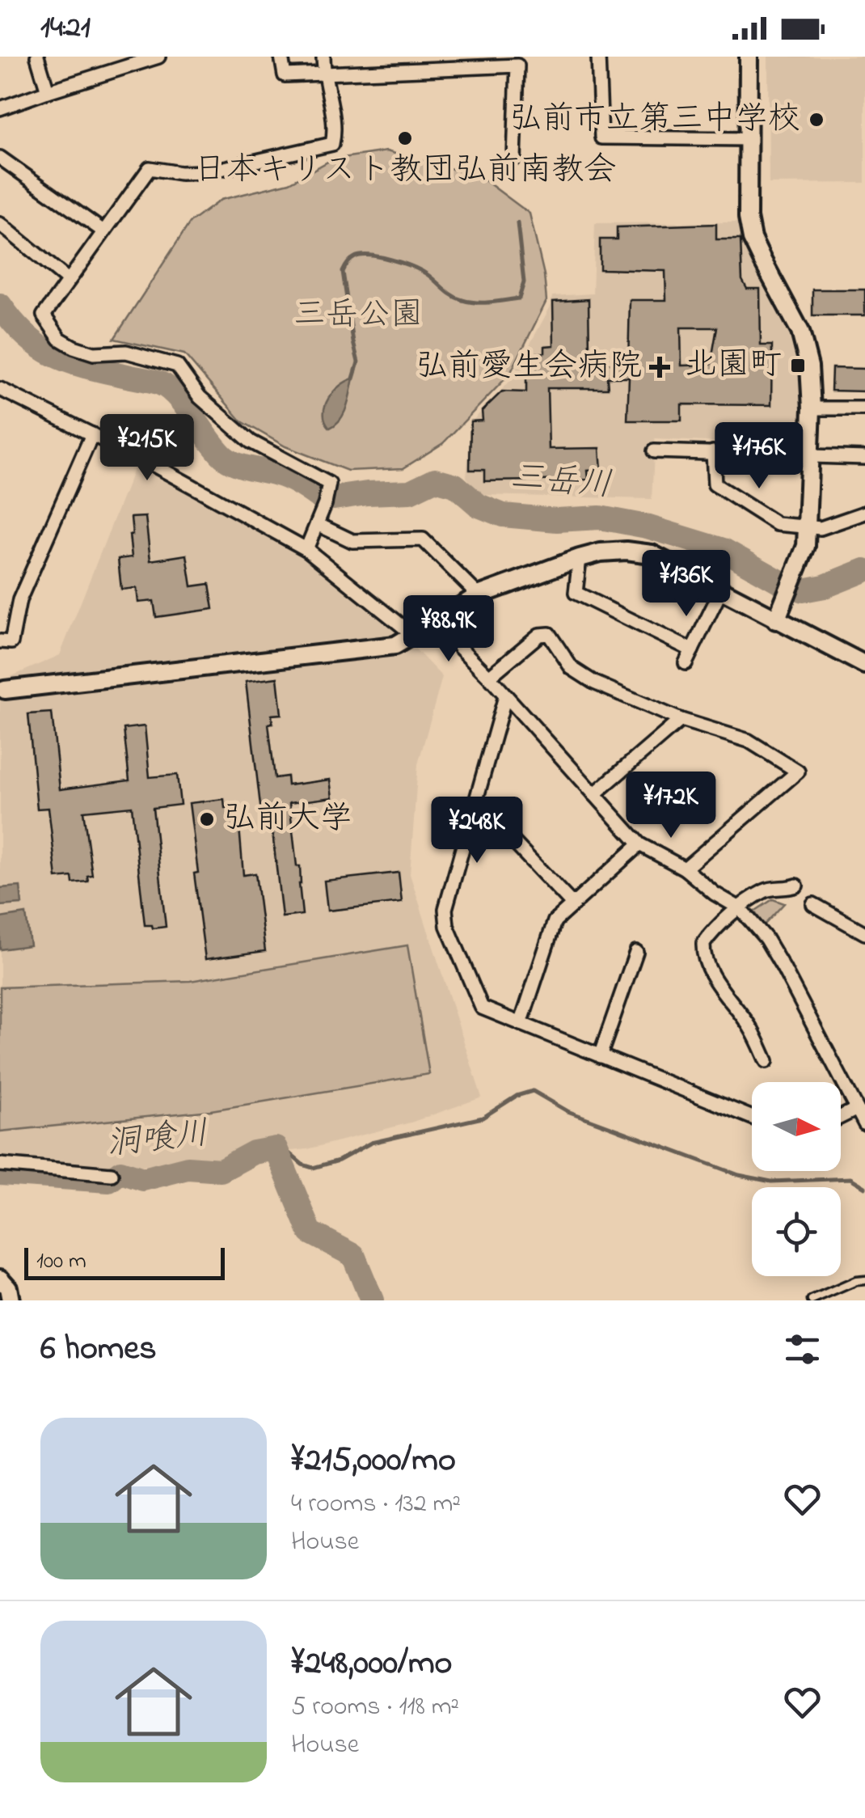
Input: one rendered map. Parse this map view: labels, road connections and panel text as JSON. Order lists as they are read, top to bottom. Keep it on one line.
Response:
{"water":["三岳川","洞喰川"],"parks":["三岳公園"],"places":{"other":["弘前市立第三中学校","日本キリスト教団弘前南教会","弘前大学"],"transit":["北園町"],"health":["弘前愛生会病院"]},"scale_bar":"100 m","north":"right","page":{"status":"14:21","price":["¥215K","¥176K","¥136K","¥88.9K","¥172K","¥248K"],"scale":"100 m","heading":"6 homes","list":[{"name":"¥215,000/mo","note":"4 rooms · 132 m² · House"},{"name":"¥248,000/mo","note":"5 rooms · 118 m² · House"}]}}
